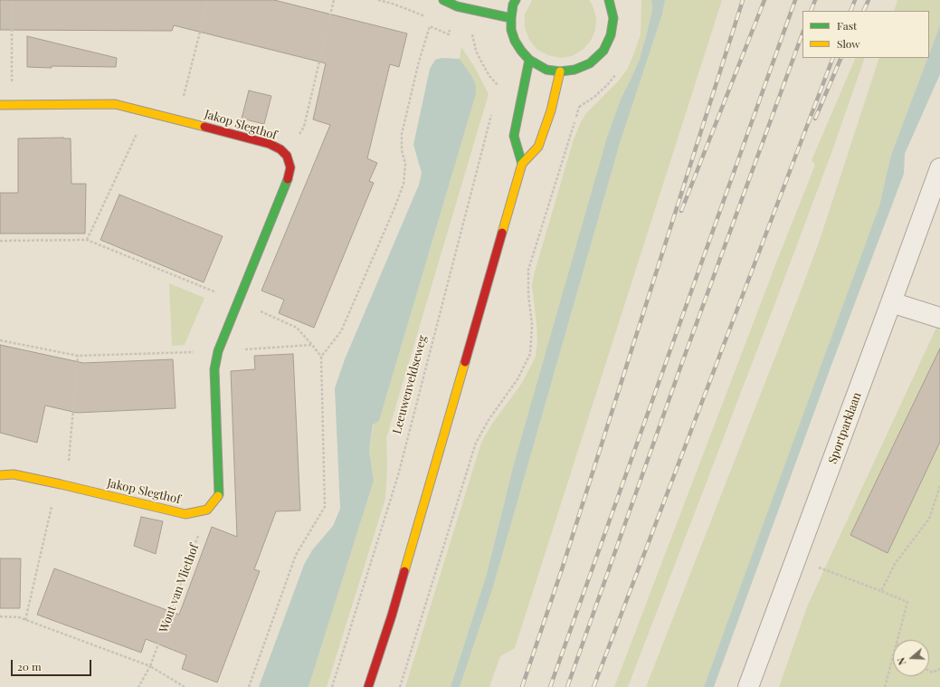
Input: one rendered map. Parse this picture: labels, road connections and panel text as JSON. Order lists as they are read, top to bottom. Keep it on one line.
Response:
{"streets":{"street":["Jakop Slegthof","Sportparklaan"],"path":["Leeuwenveldseweg","Wout van Vliethof"]},"crossings":[["Jakop Slegthof","Wout van Vliethof"]],"legend":["Fast","Slow"],"scale_bar":"20 m","north":"left"}
